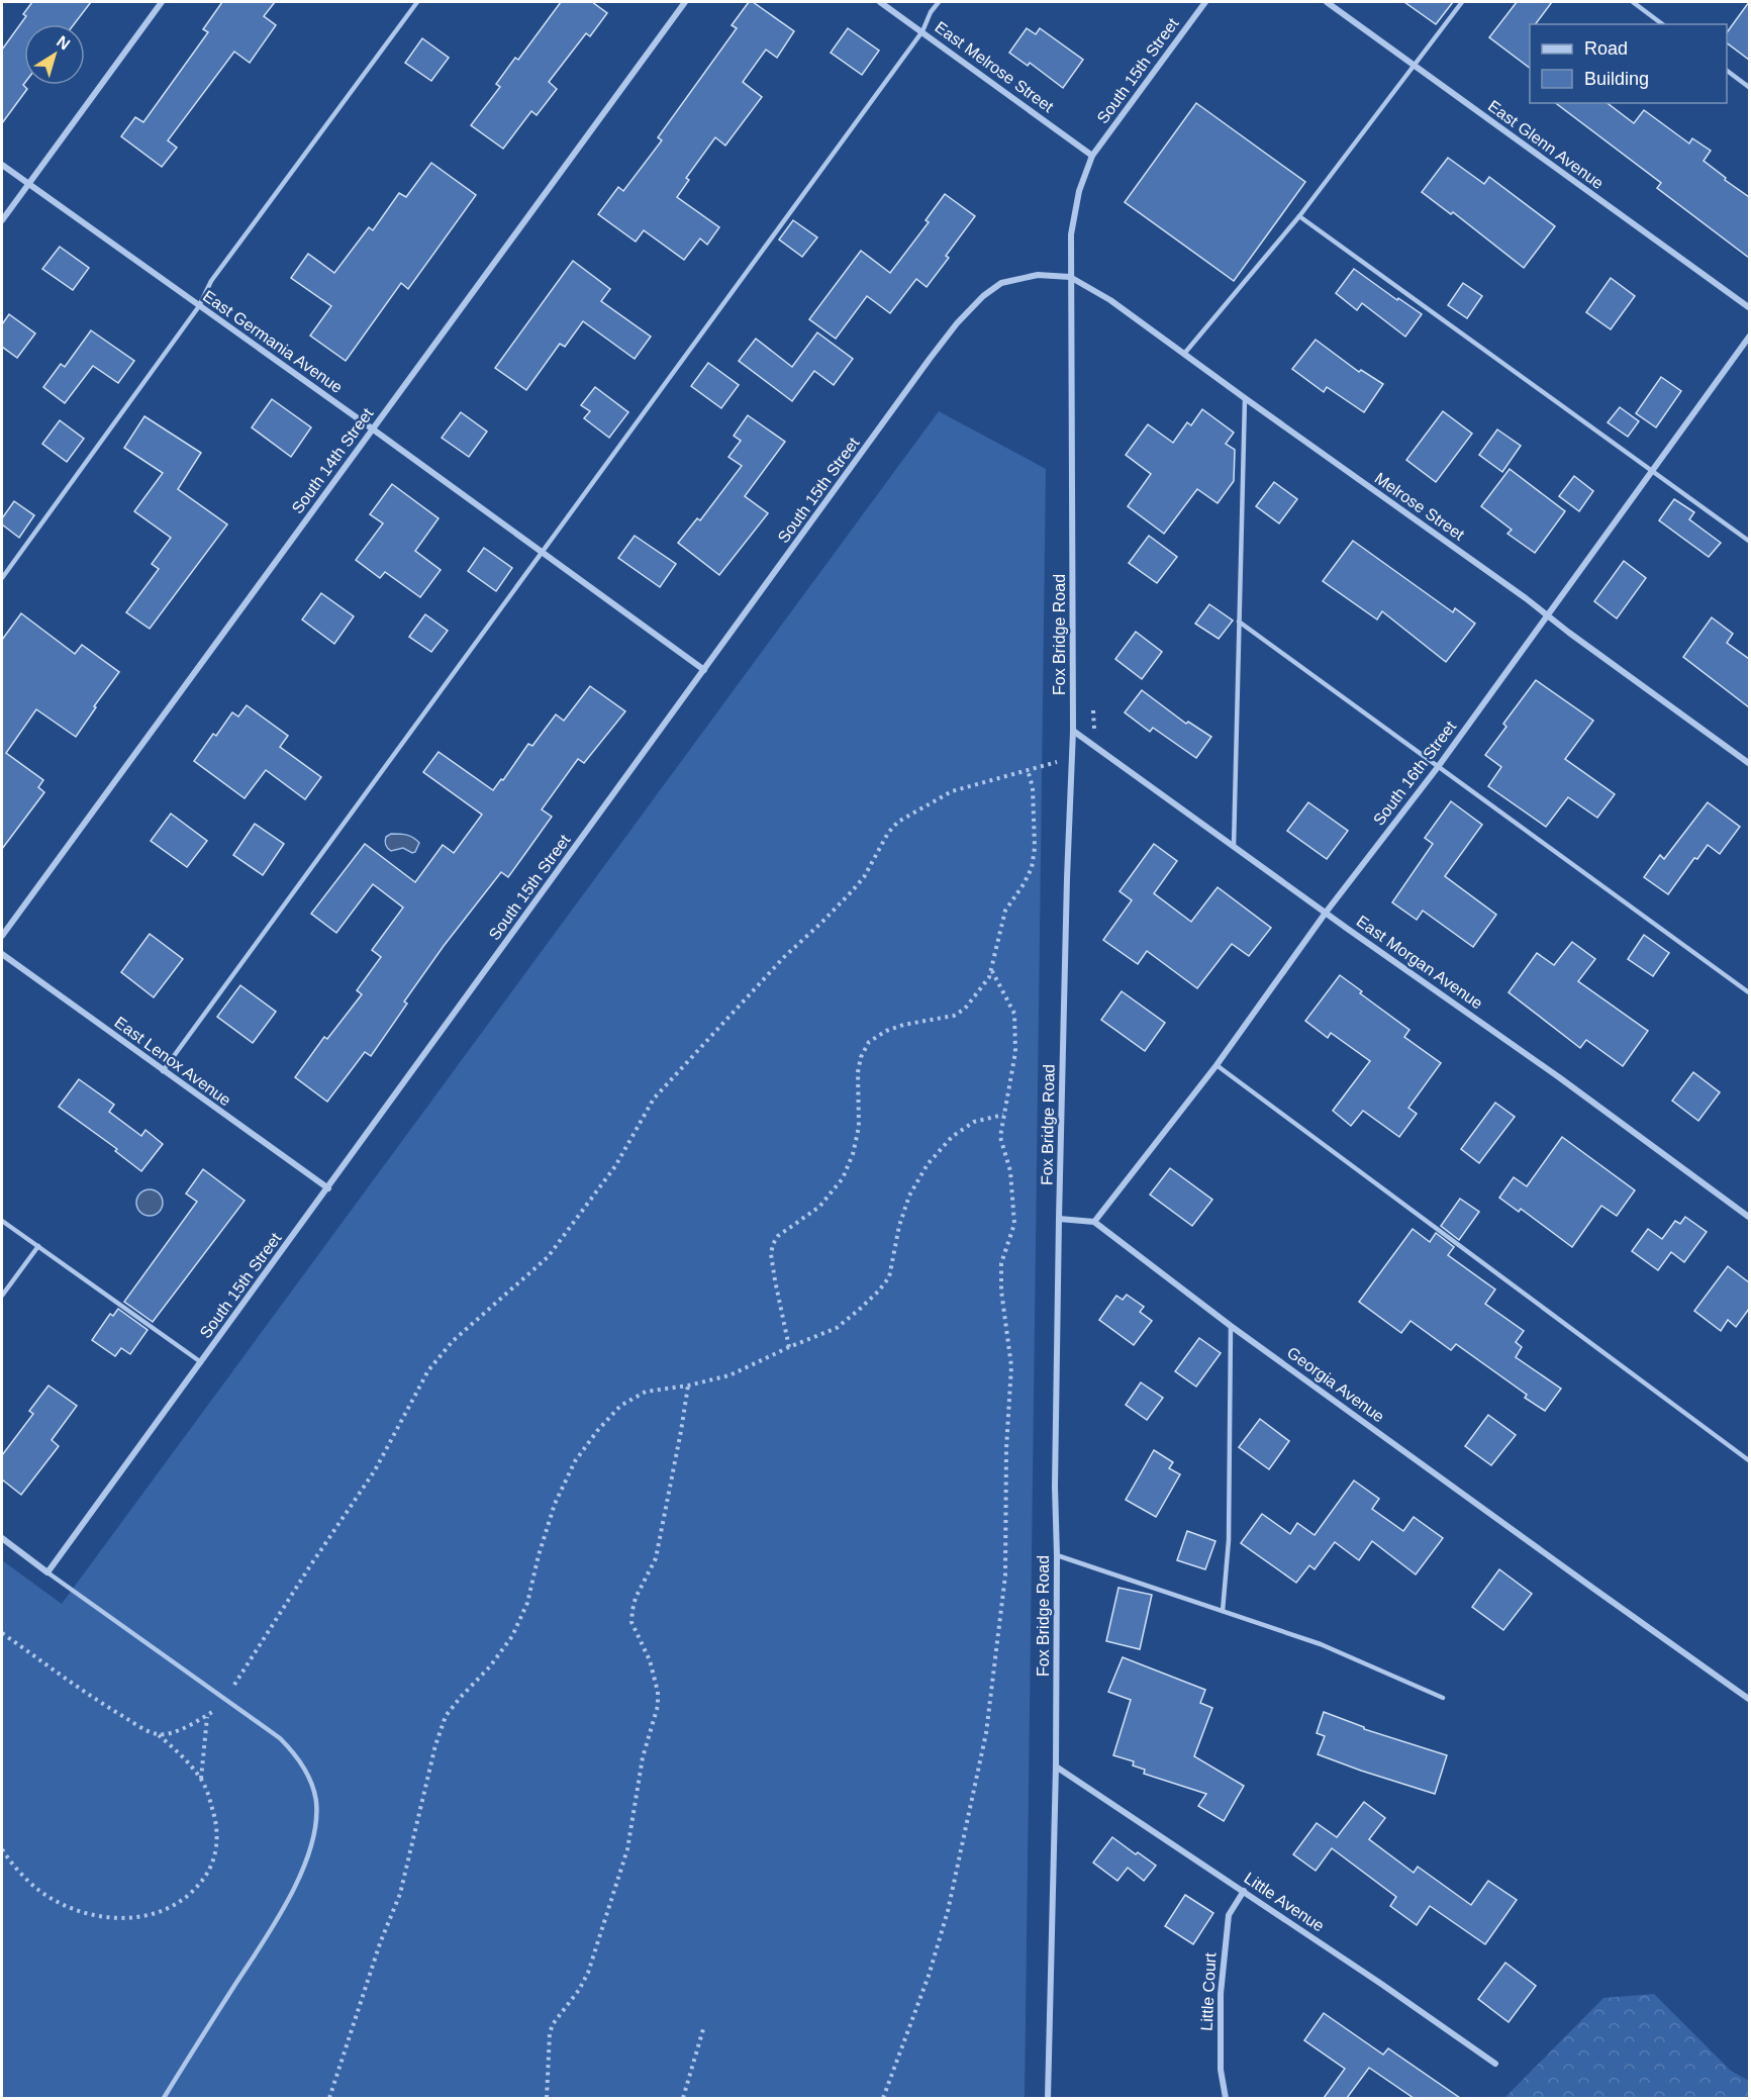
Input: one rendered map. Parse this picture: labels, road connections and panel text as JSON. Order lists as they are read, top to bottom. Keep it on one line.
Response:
{"streets":{"street":["East Melrose Street","South 15th Street","East Glenn Avenue","East Germania Avenue","South 14th Street","Melrose Street","Fox Bridge Road","South 16th Street","East Morgan Avenue","East Lenox Avenue","Georgia Avenue","Little Avenue","Little Court"]},"crossings":[["East Melrose Street","South 15th Street"],["East Melrose Street","Fox Bridge Road"],["South 15th Street","East Germania Avenue"],["South 15th Street","Melrose Street"],["South 15th Street","Fox Bridge Road"],["South 15th Street","East Lenox Avenue"],["East Germania Avenue","South 14th Street"],["Melrose Street","Fox Bridge Road"],["Melrose Street","South 16th Street"],["Fox Bridge Road","East Morgan Avenue"],["Fox Bridge Road","Little Avenue"],["South 16th Street","East Morgan Avenue"],["South 16th Street","Georgia Avenue"],["Little Avenue","Little Court"]],"legend":["Road","Building"],"north":"top right"}
